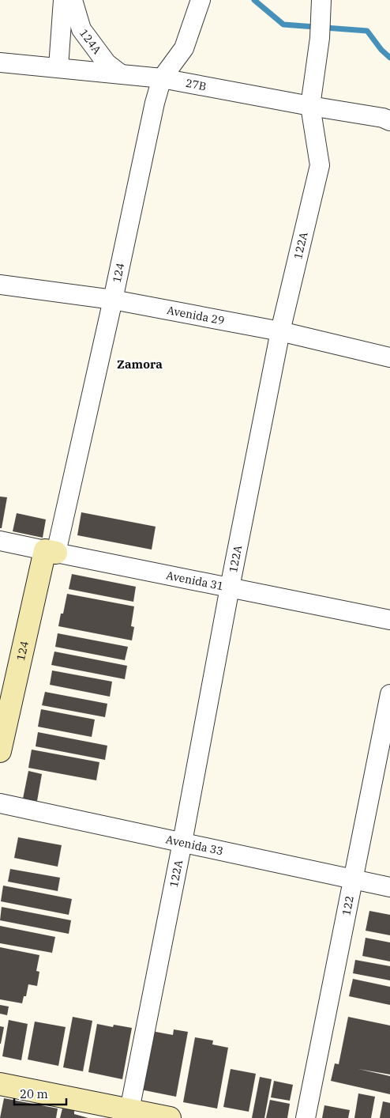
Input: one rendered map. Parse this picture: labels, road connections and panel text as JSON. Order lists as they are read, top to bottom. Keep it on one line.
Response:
{"streets":{"street":["124A","27B","122A","124","Avenida 29","Avenida 31","Avenida 33","122"]},"crossings":[["124A","27B"],["27B","122A"],["27B","124"],["122A","Avenida 29"],["122A","Avenida 31"],["122A","Avenida 33"],["124","Avenida 29"],["124","Avenida 31"],["Avenida 33","122"]],"districts":["Zamora"],"scale_bar":"20 m"}
